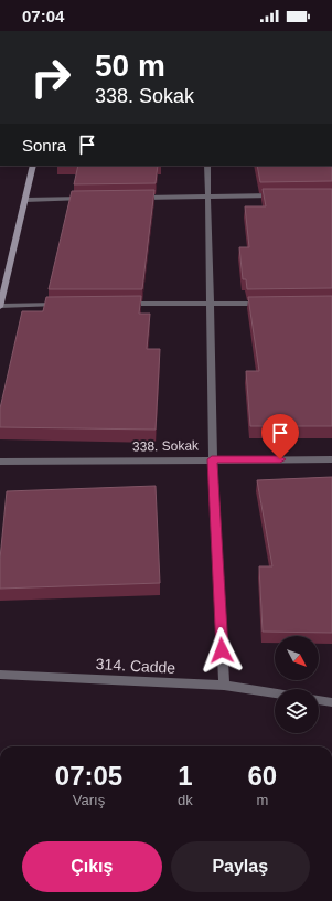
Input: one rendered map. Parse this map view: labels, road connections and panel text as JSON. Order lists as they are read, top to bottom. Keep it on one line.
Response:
{"streets":{"street":["338. Sokak","314. Cadde"]},"north":"bottom right","page":{"status":"07:04","turn":["50 m","338. Sokak"],"then":"Sonra","eta":["07:05","Varış","1","dk","60","m"],"buttons":["Çıkış","Paylaş"]}}
